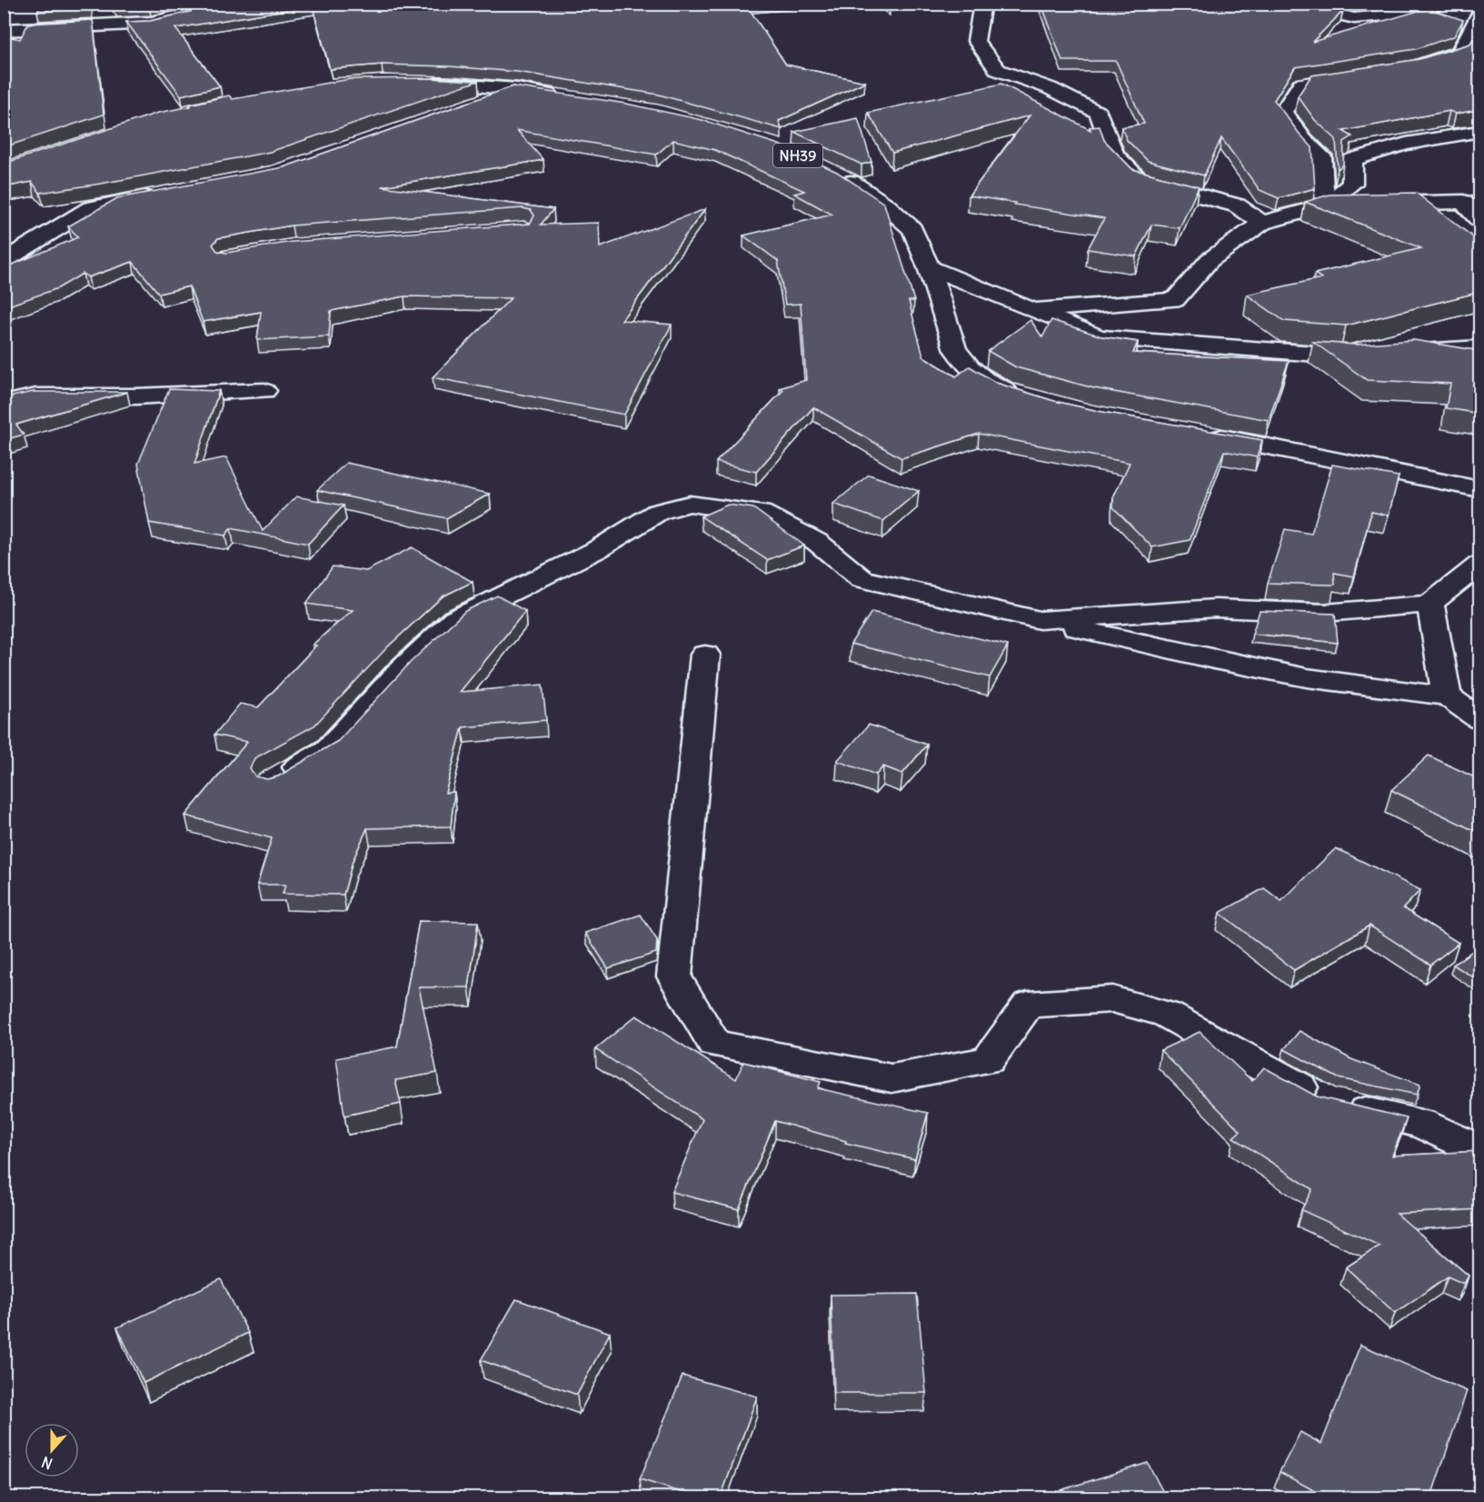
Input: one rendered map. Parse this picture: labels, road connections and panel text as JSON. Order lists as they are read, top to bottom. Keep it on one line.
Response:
{"streets":{"main road":["NH39"]},"north":"bottom"}
